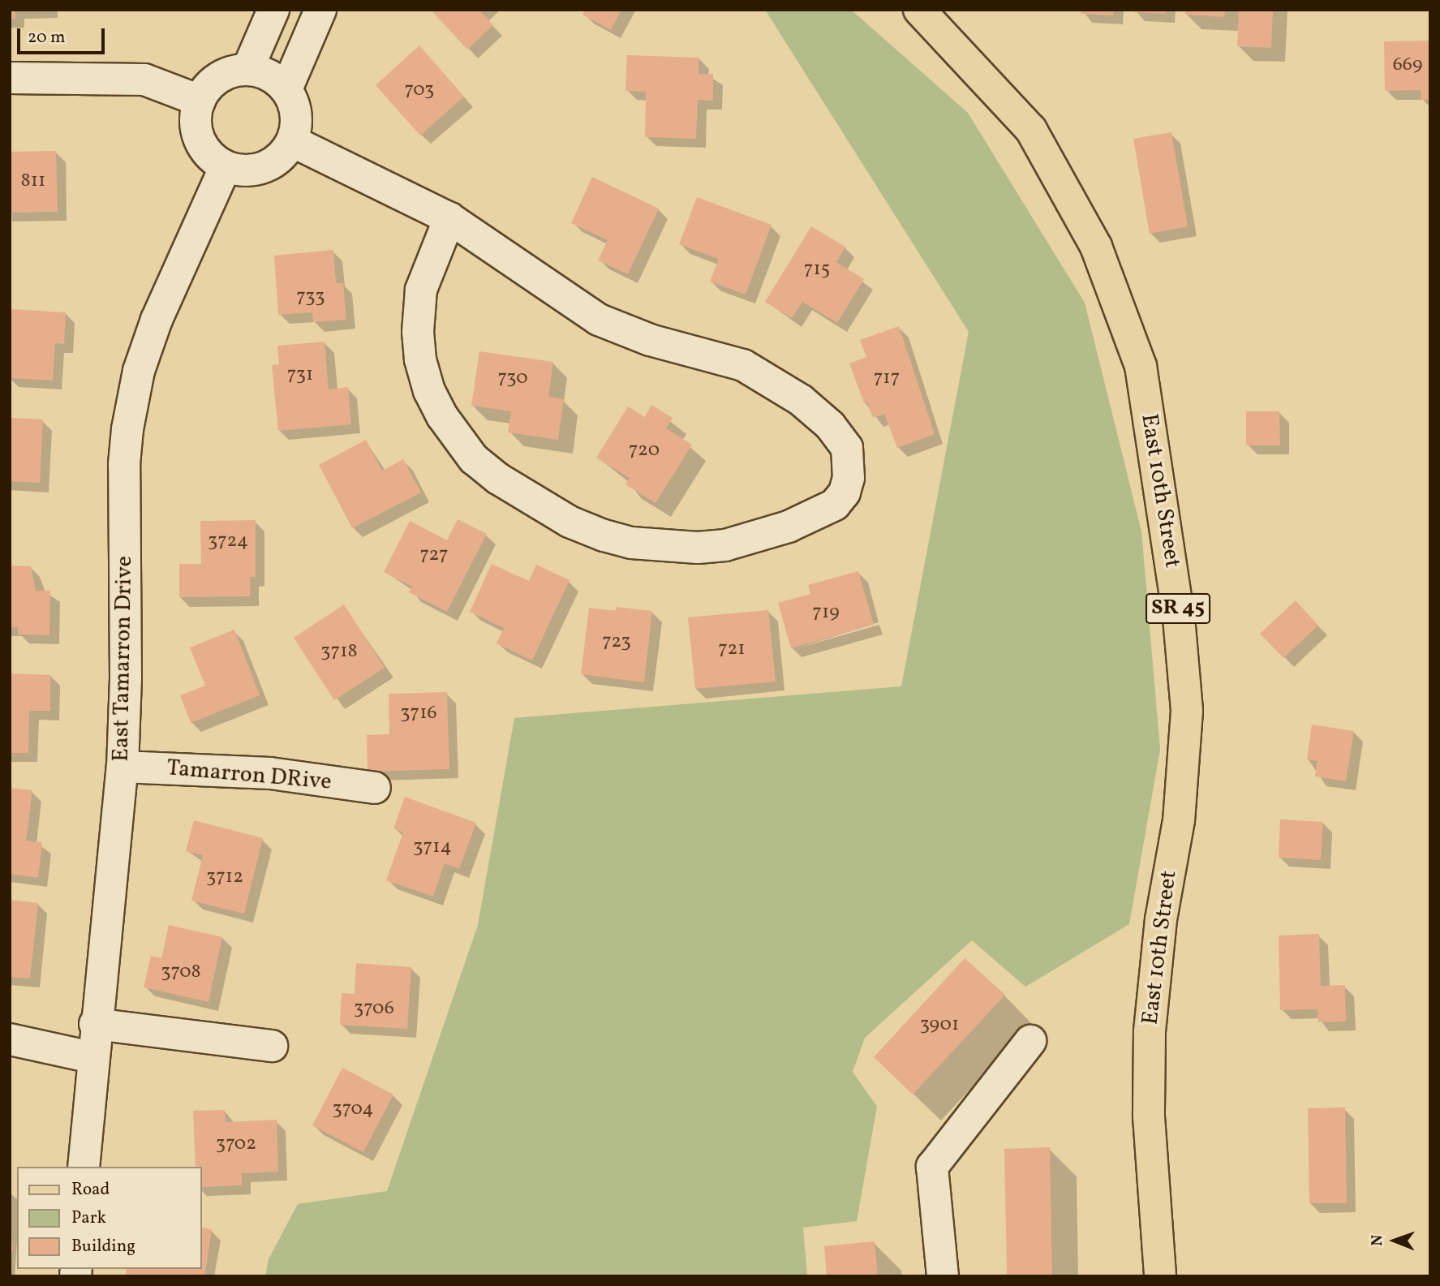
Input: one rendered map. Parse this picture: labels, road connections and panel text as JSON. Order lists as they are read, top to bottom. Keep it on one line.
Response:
{"streets":{"main road":["East 10th Street","SR 45"],"street":["East Tamarron Drive","Tamarron DRive"]},"crossings":[["East Tamarron Drive","Tamarron DRive"]],"house_numbers":["669","703","811","715","733","731","730","717","720","3724","727","719","723","721","3718","3716","3714","3712","3708","3706","3901","3704","3702"],"legend":["Road","Park","Building"],"scale_bar":"20 m","north":"left"}
